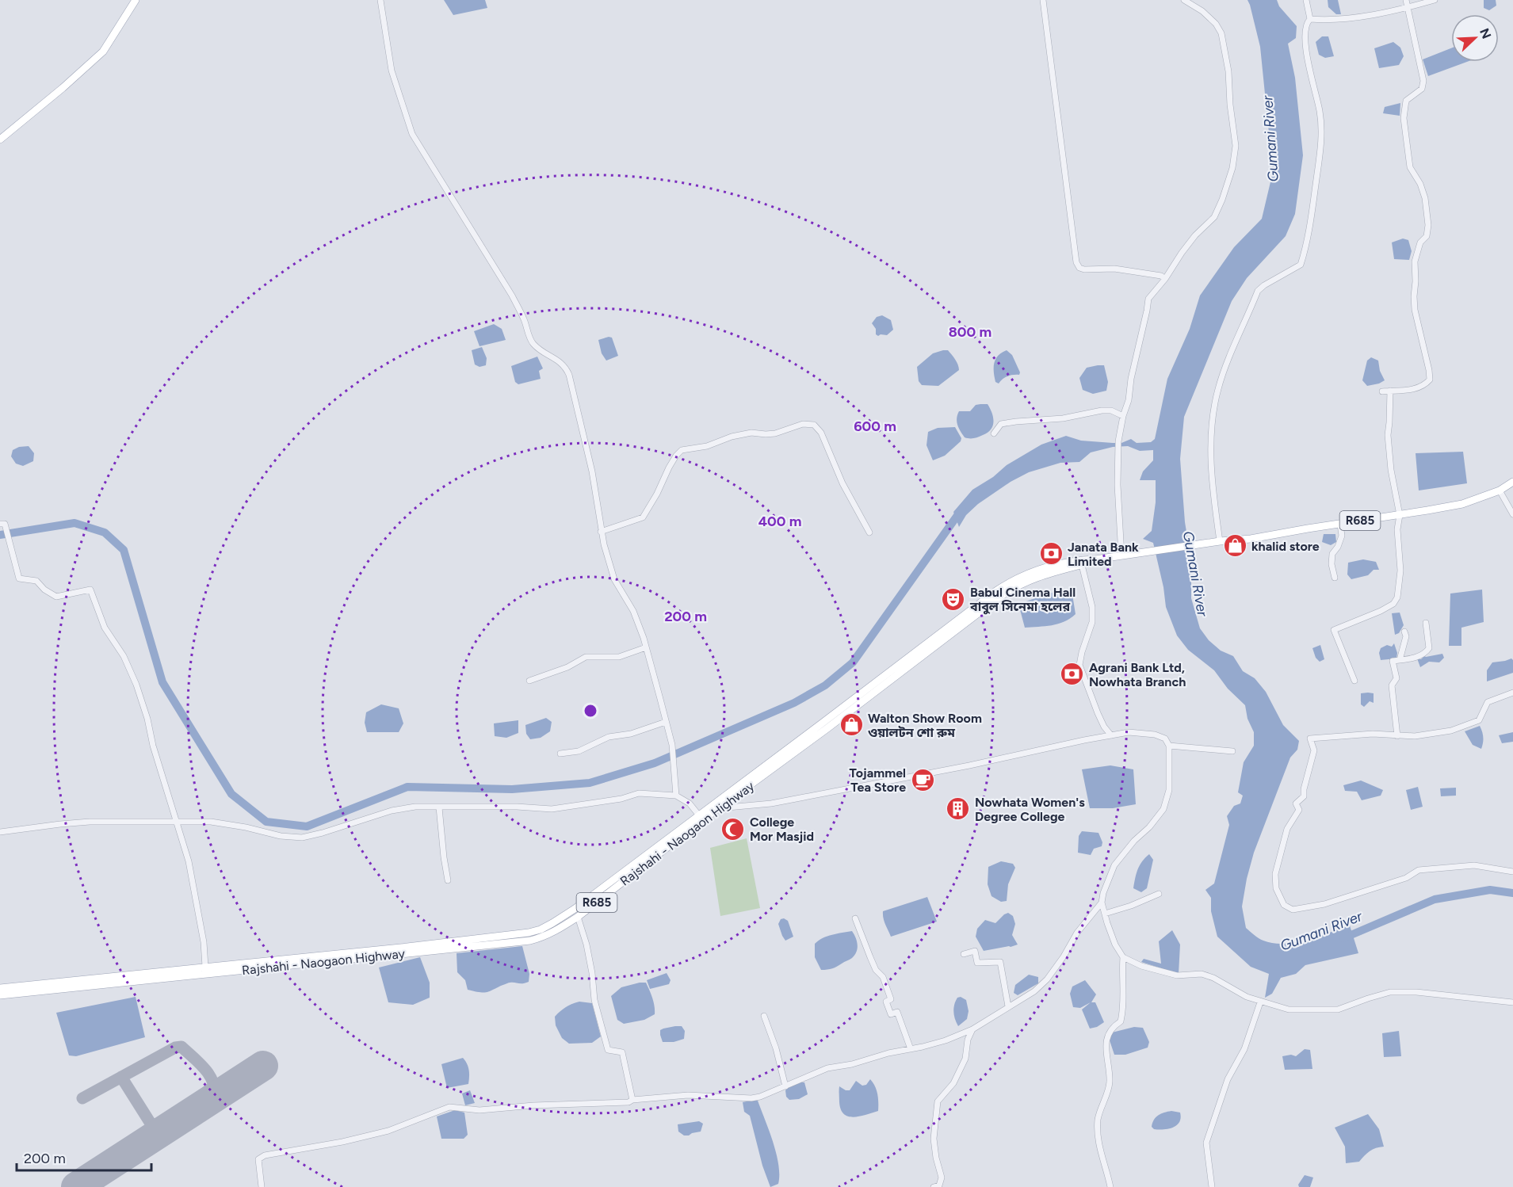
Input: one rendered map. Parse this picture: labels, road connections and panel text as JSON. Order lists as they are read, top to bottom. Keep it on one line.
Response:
{"streets":{"main road":["R685","Rajshahi - Naogaon Highway"]},"crossings":[["R685","Rajshahi - Naogaon Highway"]],"water":["Gumani River"],"places":{"shop":["khalid store","Walton Show Room ওয়ালটন শো রুম"],"bank":["Janata Bank Limited","Agrani Bank Ltd, Nowhata Branch"],"theatre":["Babul Cinema Hall বাবুল সিনেমা হলের"],"cafe":["Tojammel Tea Store"],"building":["Nowhata Women's Degree College"],"mosque":["College Mor Masjid"]},"scale_bar":"200 m","north":"top right","rings":["800 m","600 m","400 m","200 m"]}
